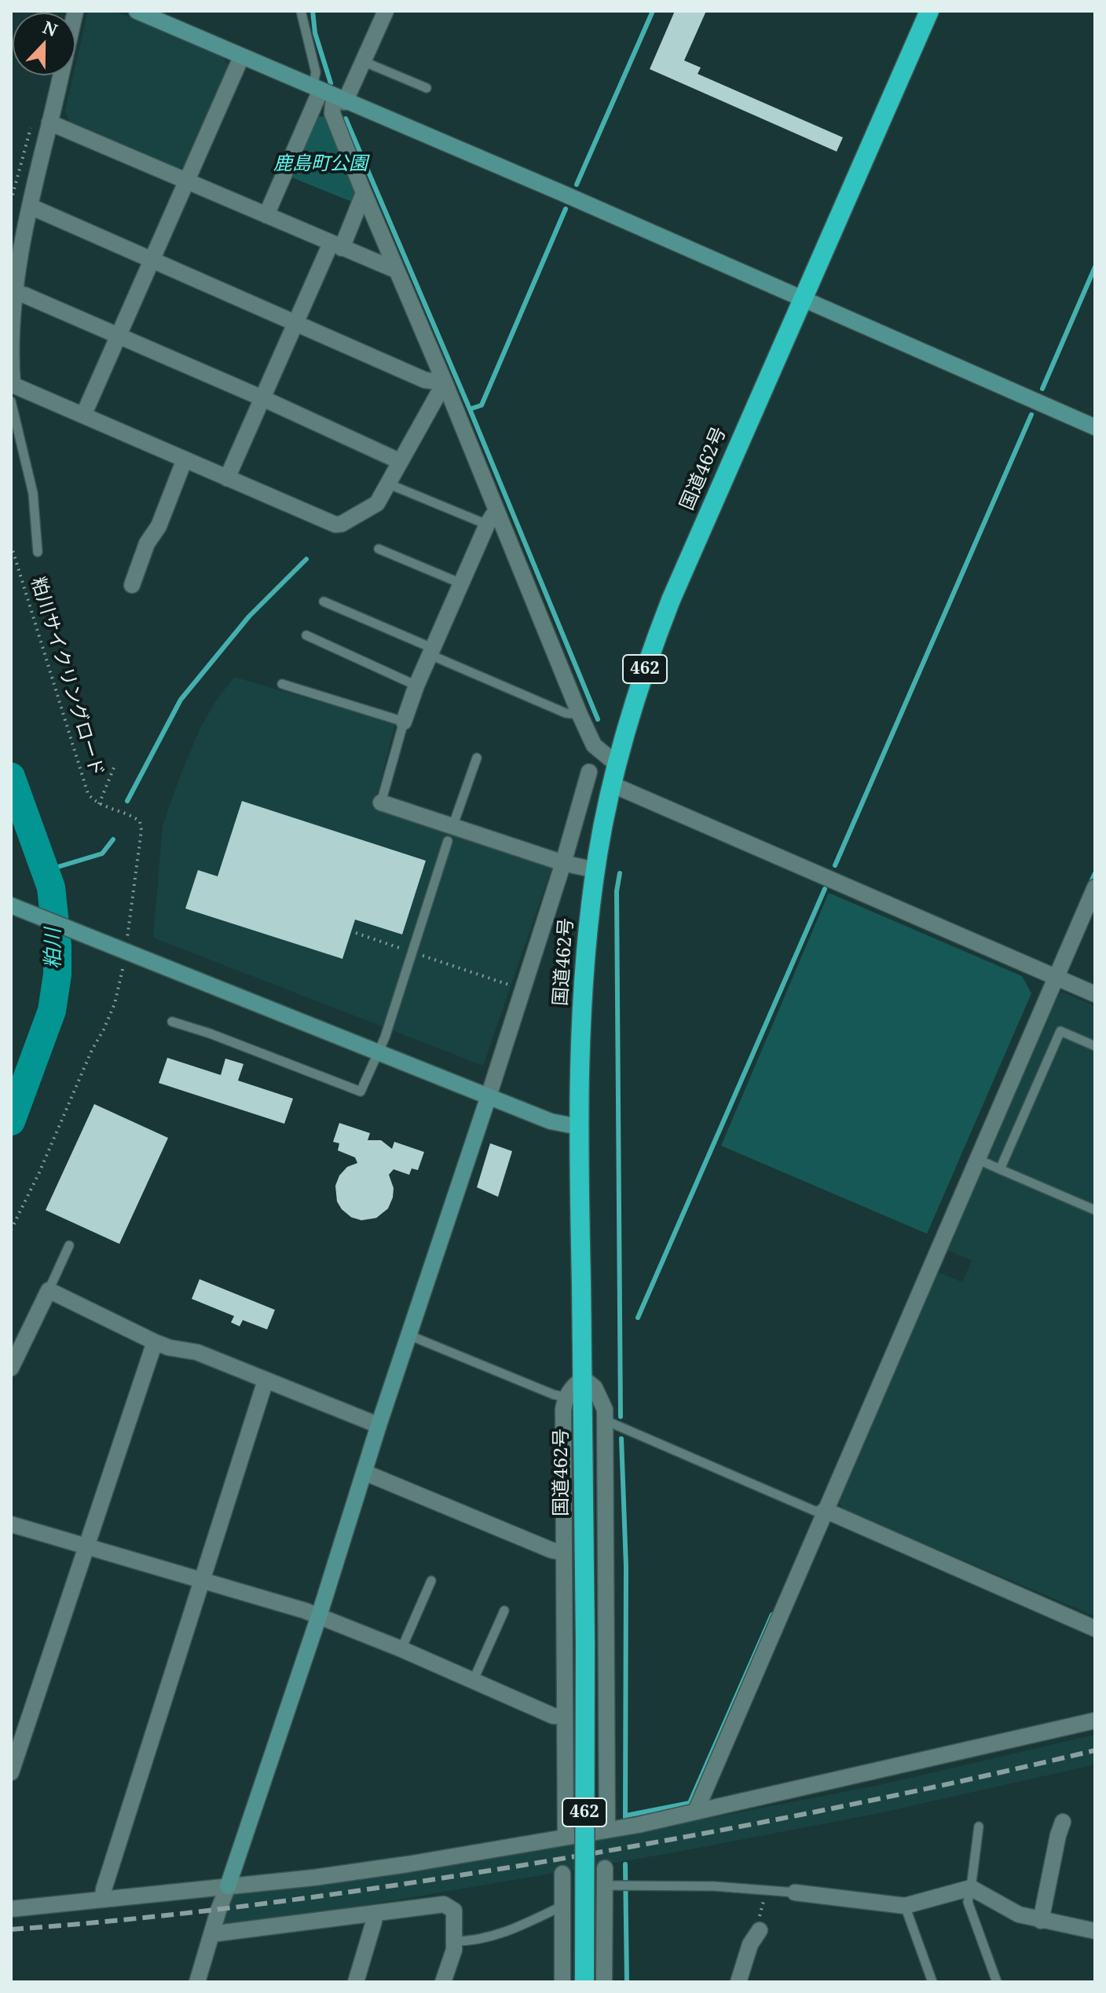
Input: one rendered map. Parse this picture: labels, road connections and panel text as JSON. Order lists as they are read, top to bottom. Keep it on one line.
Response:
{"streets":{"highway":["国道462号","462"],"path":["粕川サイクリングロード"]},"water":["粕川"],"parks":["鹿島町公園"],"north":"top"}
